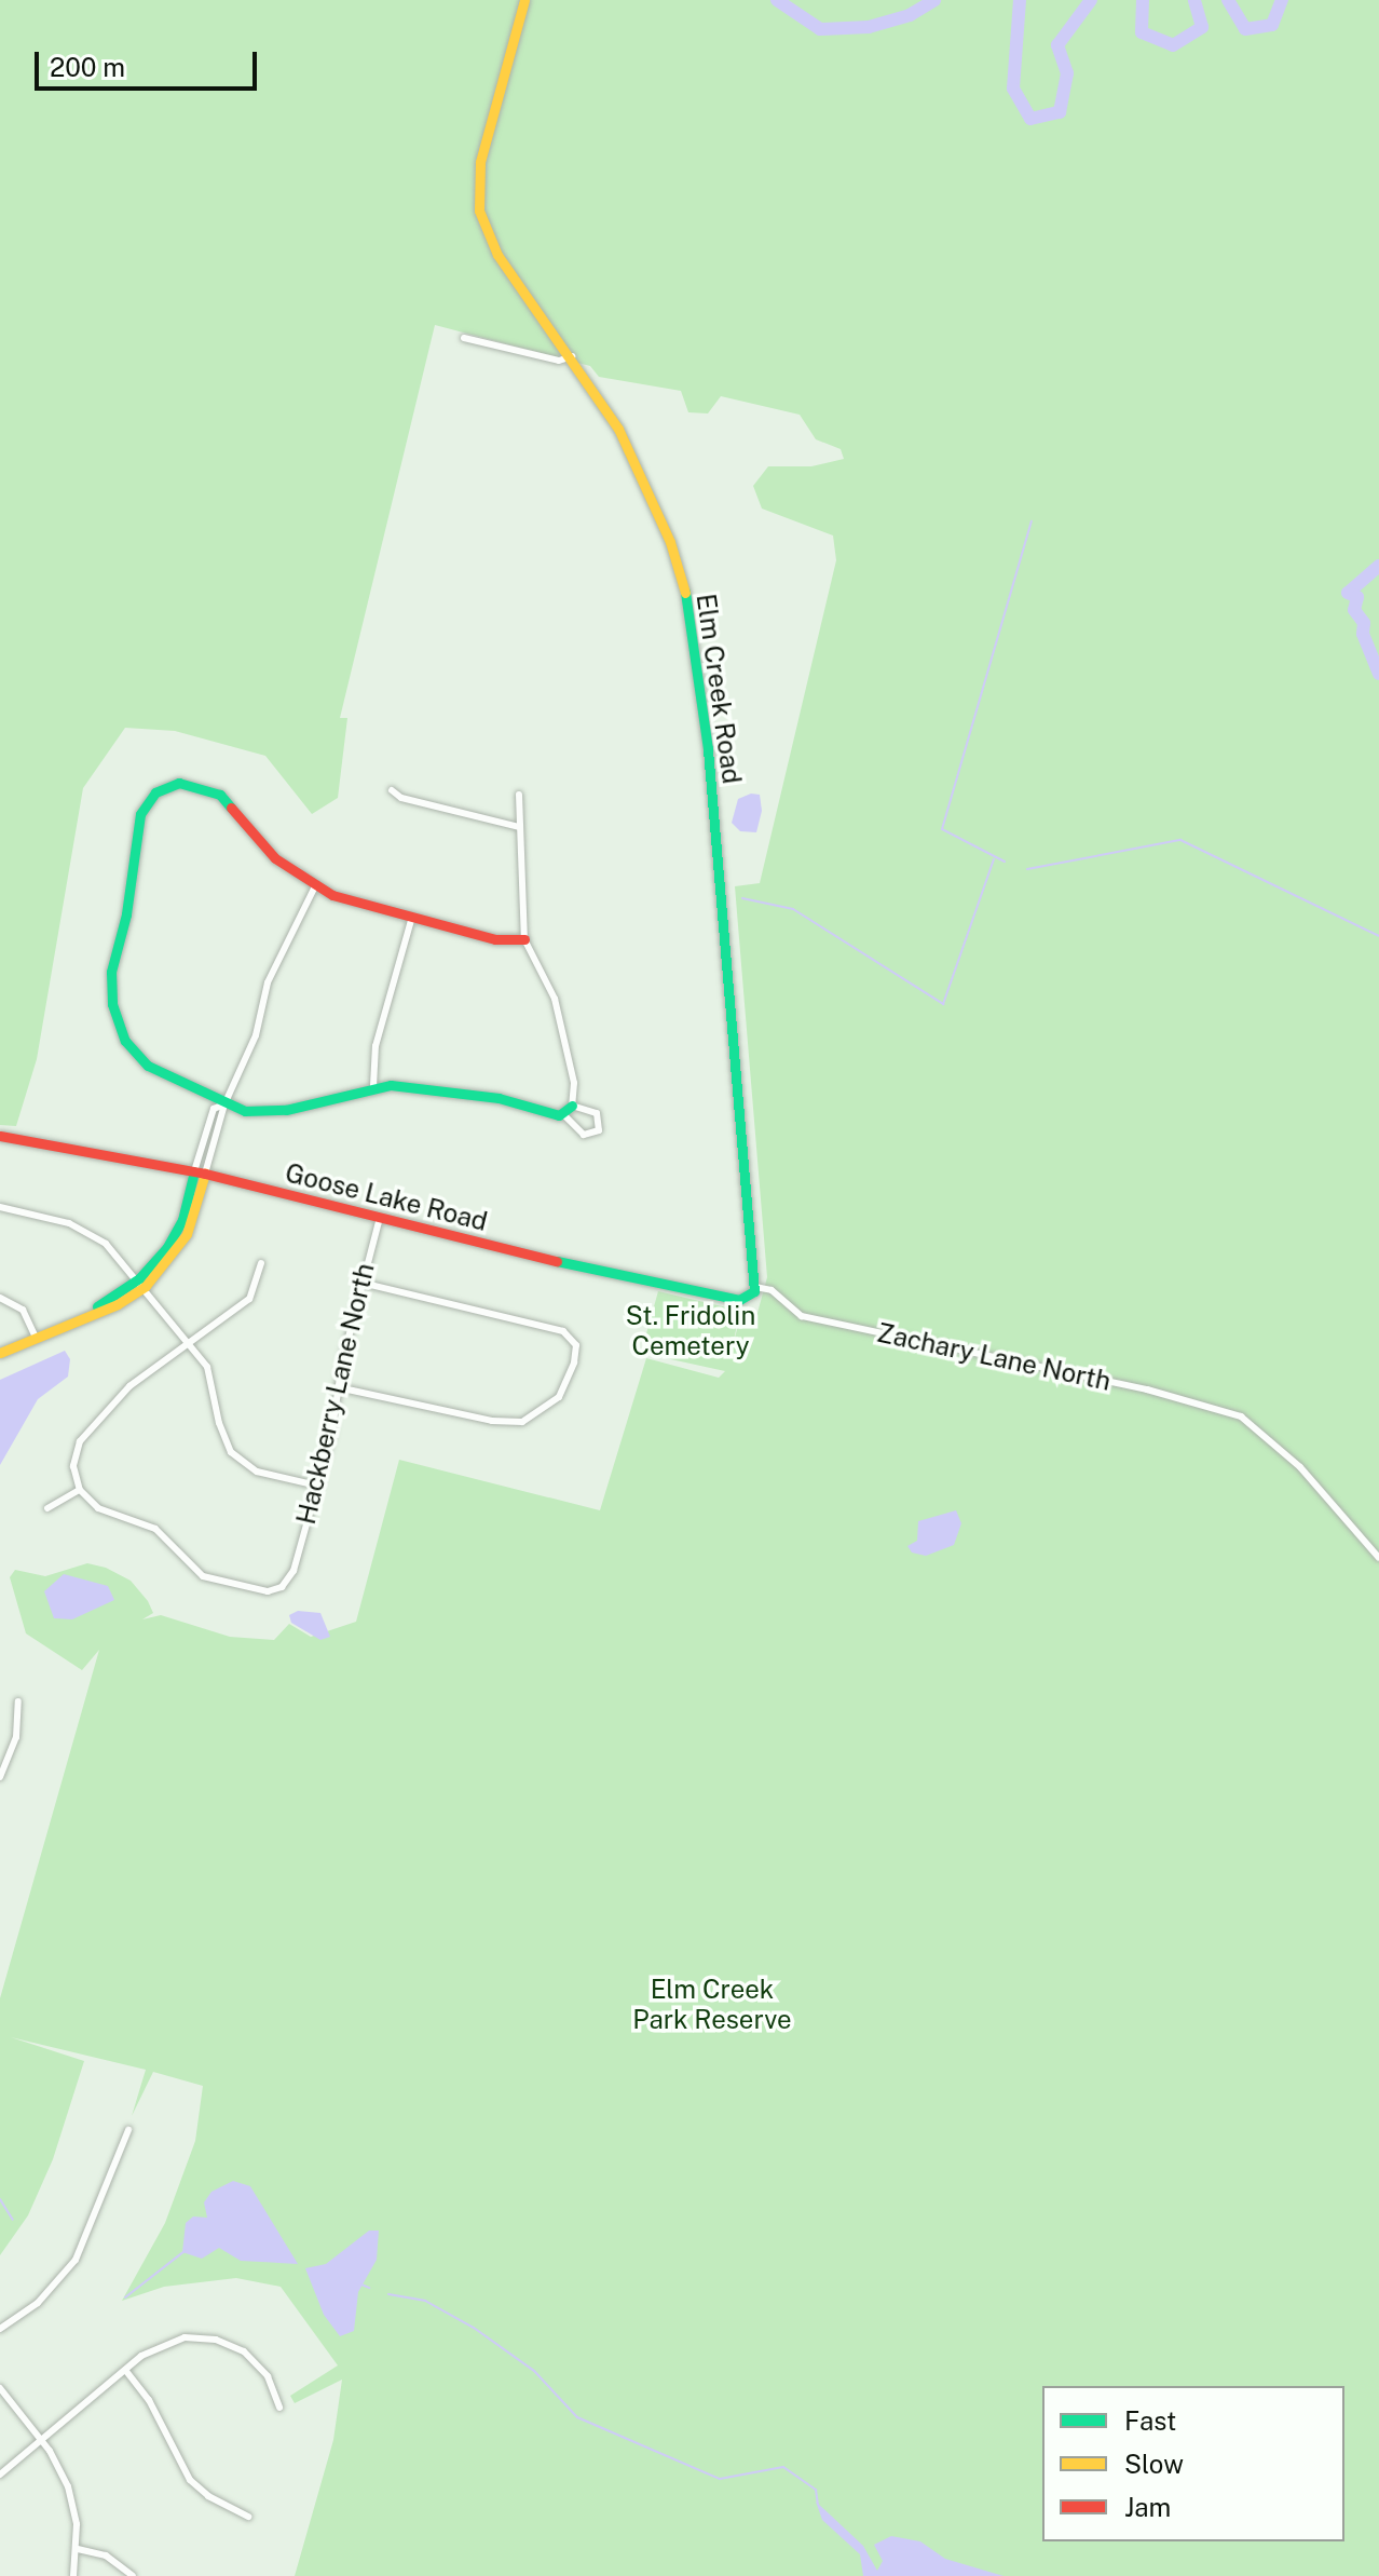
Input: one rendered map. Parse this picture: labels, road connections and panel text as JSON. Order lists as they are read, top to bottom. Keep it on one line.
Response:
{"streets":{"street":["Elm Creek Road","Goose Lake Road","Zachary Lane North","Hackberry Lane North"]},"crossings":[["Elm Creek Road","Goose Lake Road"],["Elm Creek Road","Zachary Lane North"],["Goose Lake Road","Zachary Lane North"],["Goose Lake Road","Hackberry Lane North"]],"parks":["St. Fridolin Cemetery","Elm Creek Park Reserve"],"legend":["Fast","Slow","Jam"],"scale_bar":"200 m"}
